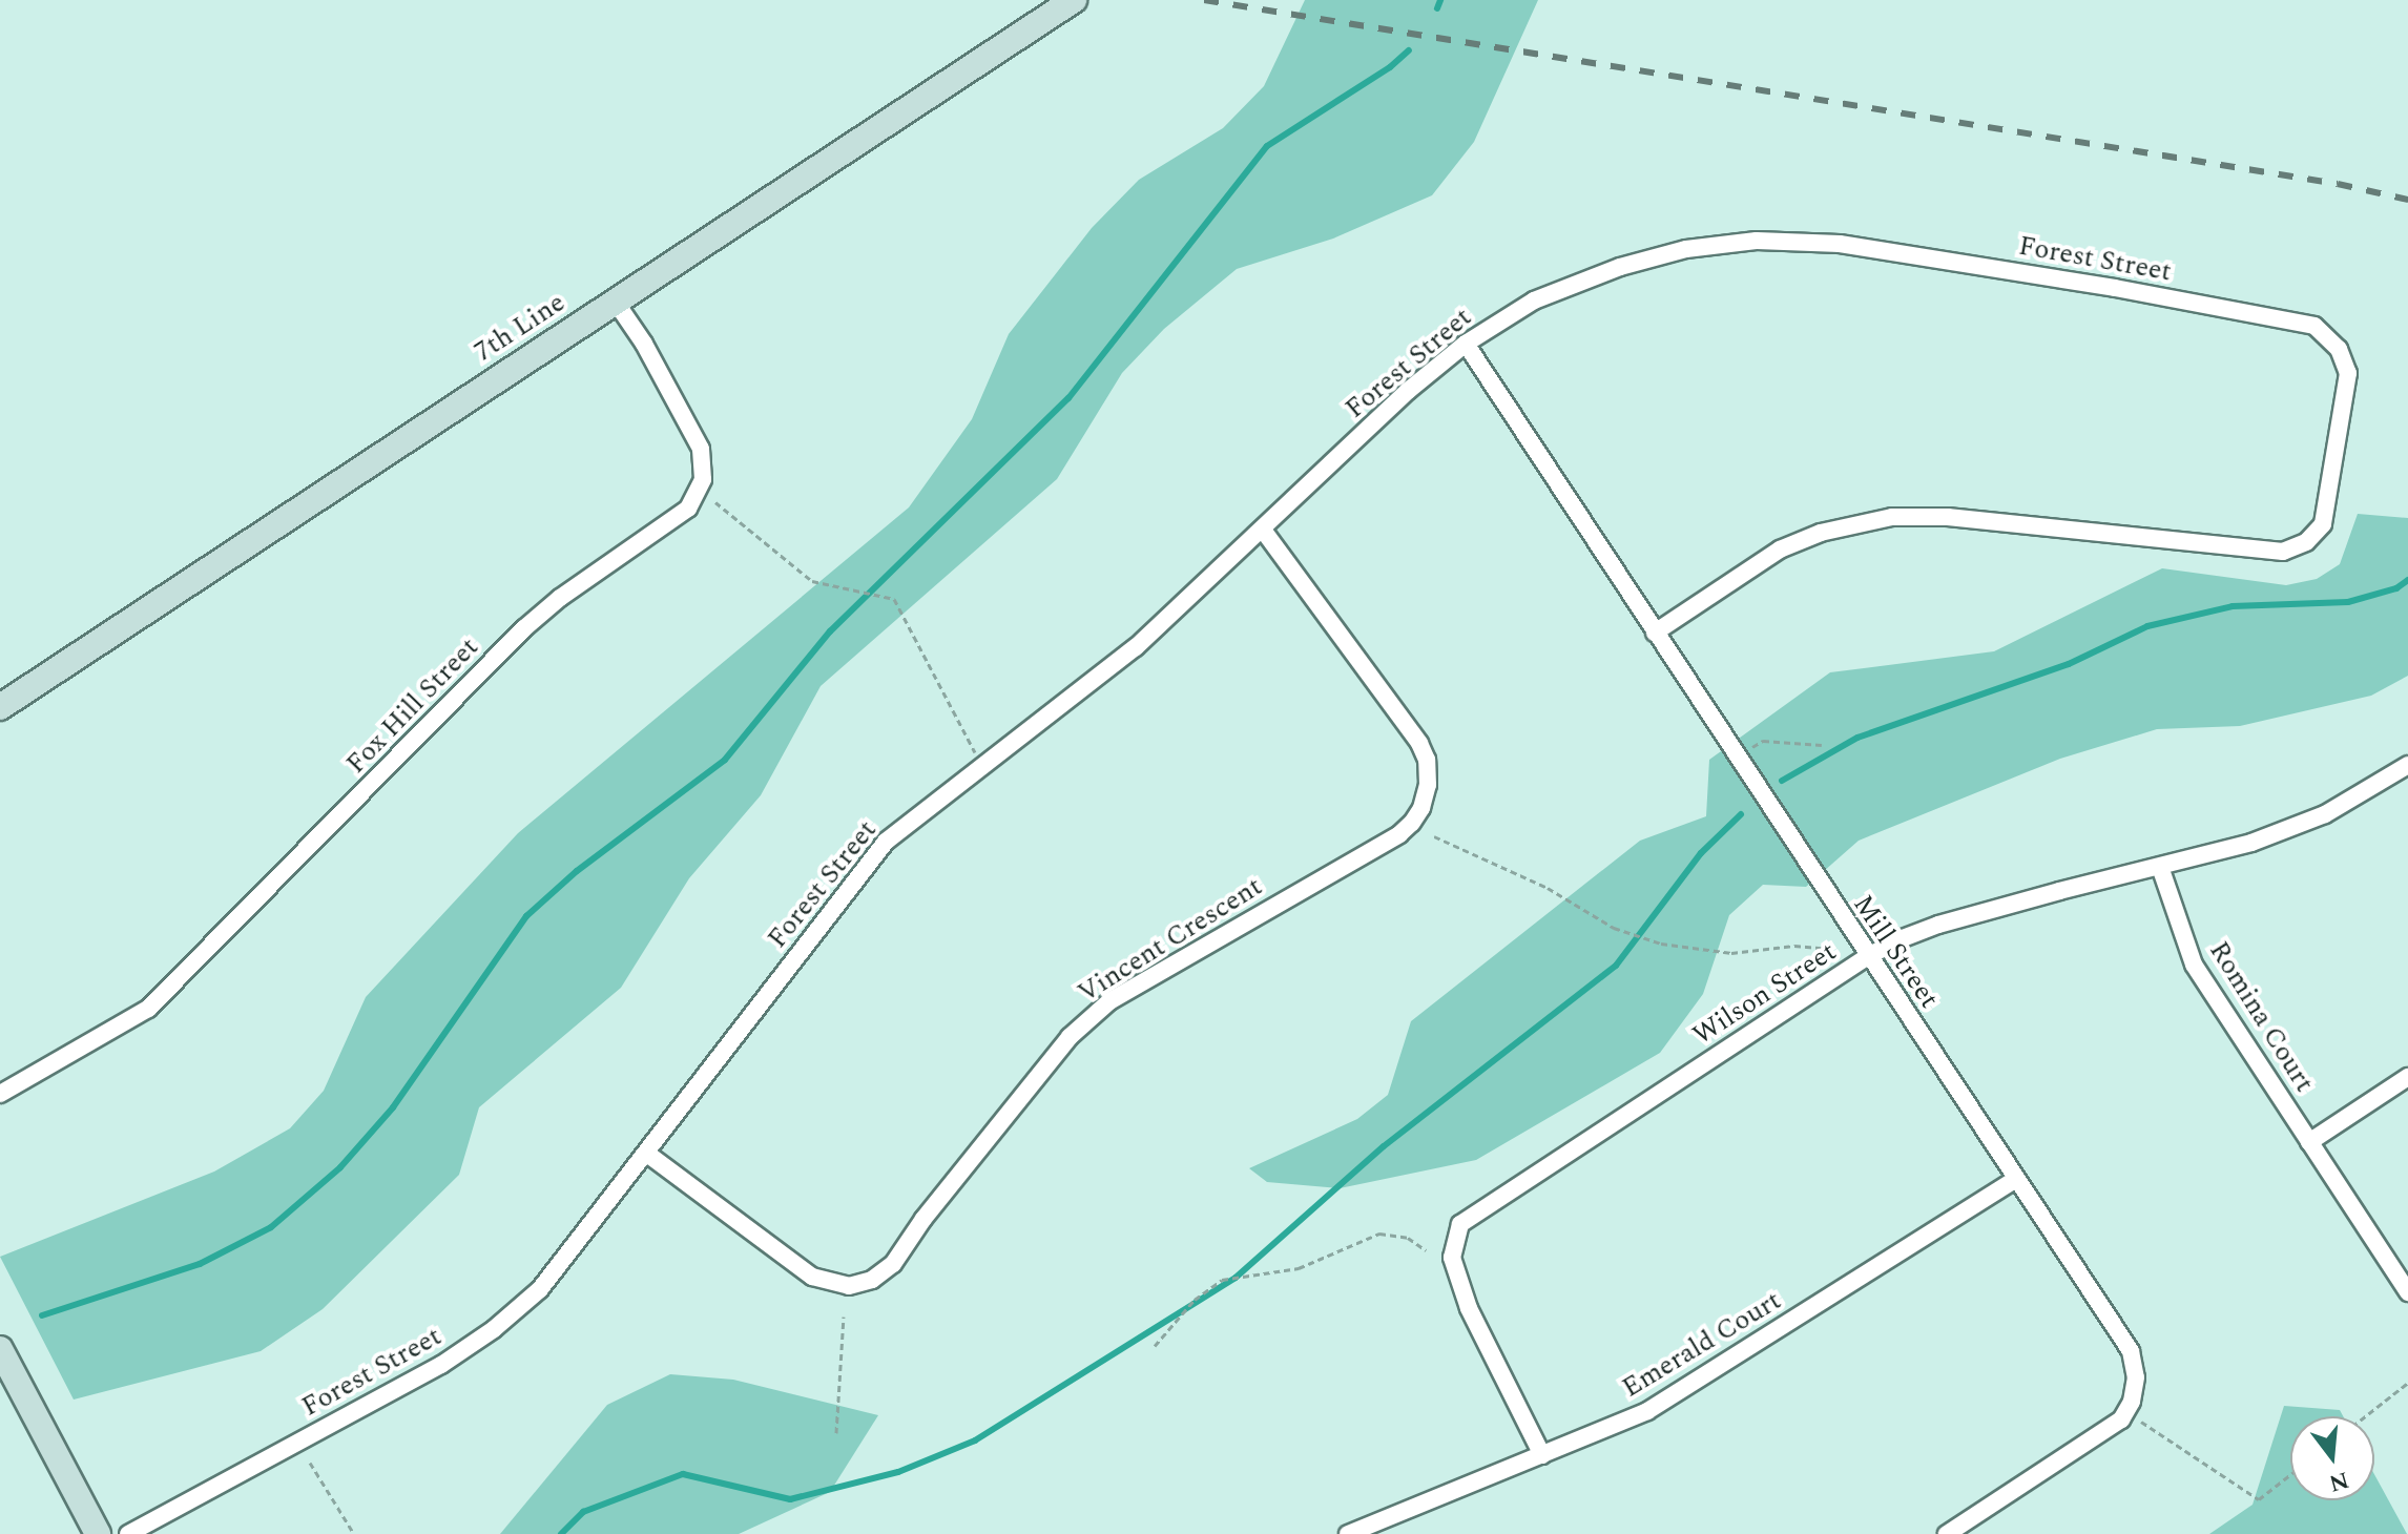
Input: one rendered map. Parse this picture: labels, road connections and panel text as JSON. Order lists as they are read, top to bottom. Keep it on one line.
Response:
{"streets":{"street":["Forest Street","7th Line","Fox Hill Street","Vincent Crescent","Mill Street","Wilson Street","Romina Court","Emerald Court"]},"crossings":[["Forest Street","Vincent Crescent"],["Forest Street","Mill Street"],["7th Line","Fox Hill Street"],["Mill Street","Wilson Street"],["Mill Street","Emerald Court"],["Wilson Street","Romina Court"],["Wilson Street","Emerald Court"]],"north":"bottom"}
